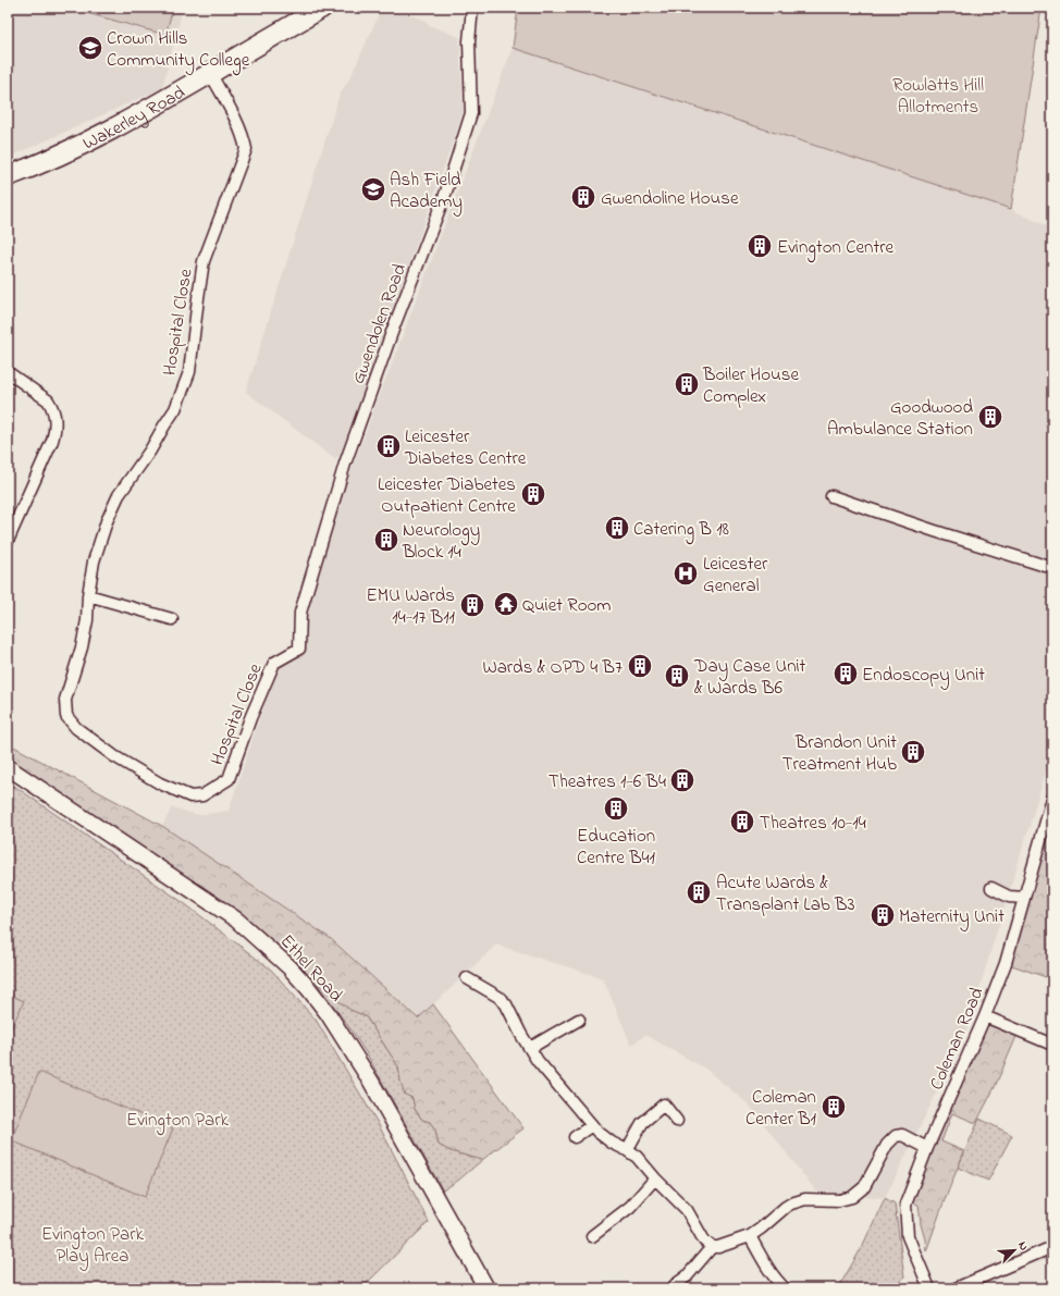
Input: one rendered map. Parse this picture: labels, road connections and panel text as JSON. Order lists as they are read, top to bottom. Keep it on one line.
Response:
{"streets":{"highway":["Wakerley Road"],"street":["Hospital Close","Gwendolen Road","Ethel Road","Coleman Road"]},"crossings":[["Wakerley Road","Hospital Close"],["Hospital Close","Gwendolen Road"]],"parks":["Rowlatts Hill Allotments","Evington Park","Evington Park Play Area"],"places":{"school or university":["Crown Hills Community College","Ash Field Academy"],"building":["Gwendoline House","Evington Centre","Boiler House Complex","Goodwood Ambulance Station","Leicester Diabetes Centre","Leicester Diabetes Outpatient Centre","Catering B 18","Neurology Block 14","EMU Wards 14-17 B11","Wards & OPD 4 B7","Endoscopy Unit","Day Case Unit & Wards B6","Brandon Unit Treatment Hub","Theatres 1-6 B4","Education Centre B41","Theatres 10-14","Acute Wards & Transplant Lab B3","Maternity Unit","Coleman Center B1"],"hospital":["Leicester General"],"temple":["Quiet Room"]},"north":"top right"}
